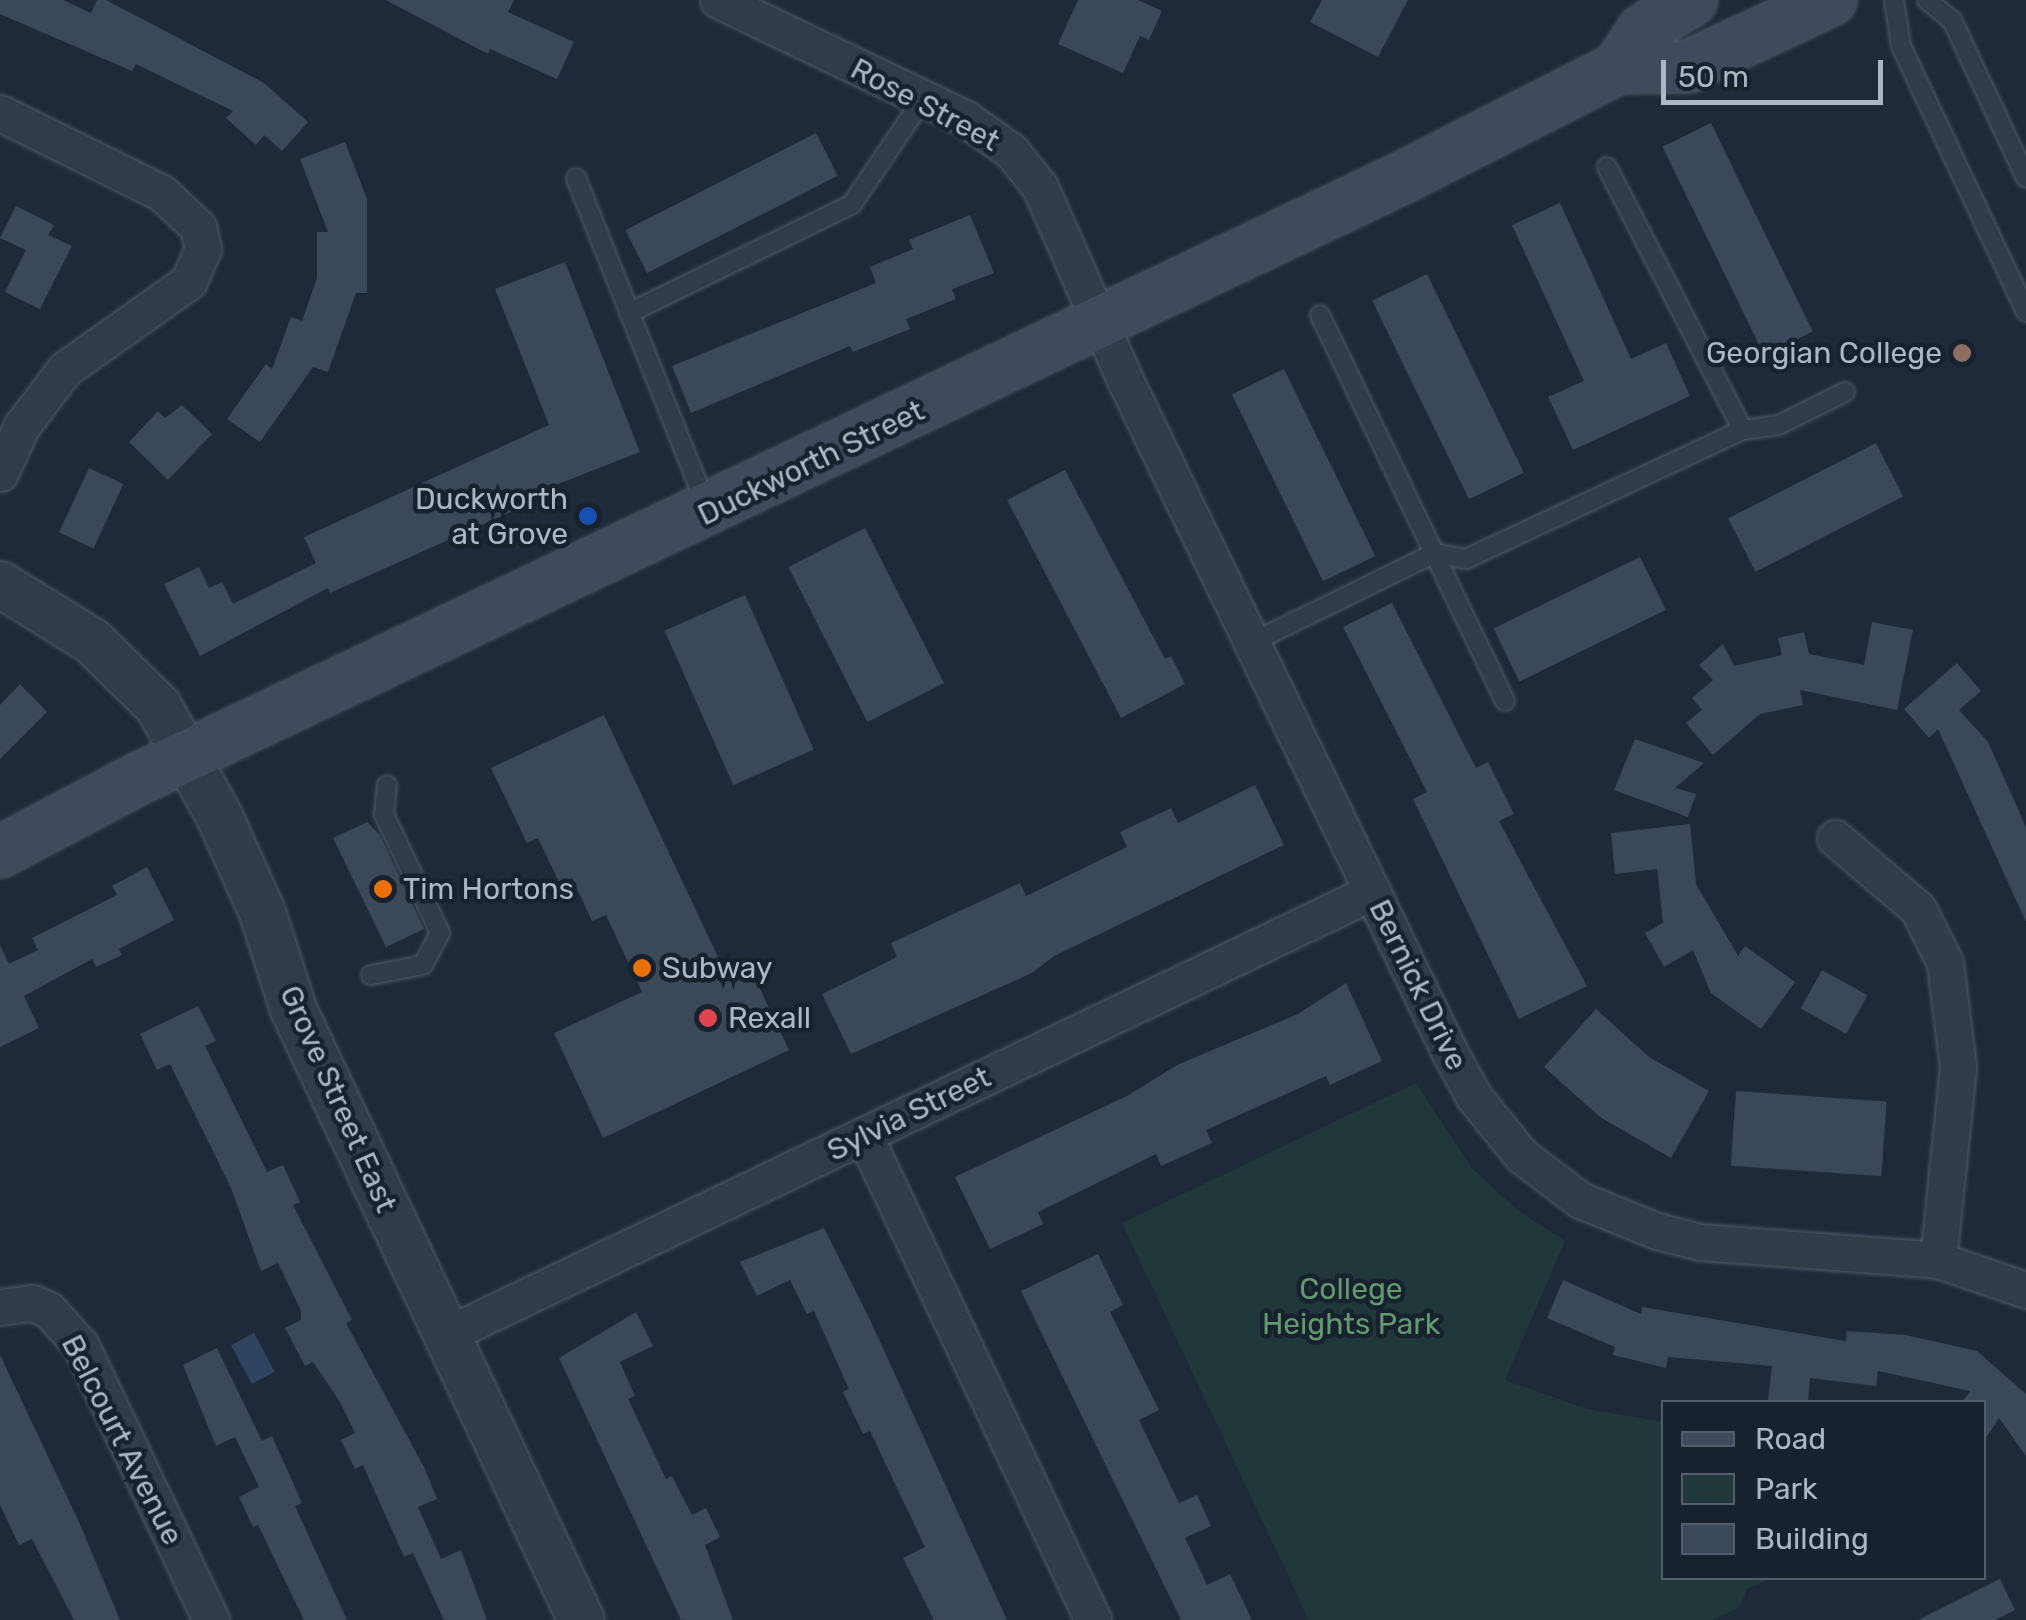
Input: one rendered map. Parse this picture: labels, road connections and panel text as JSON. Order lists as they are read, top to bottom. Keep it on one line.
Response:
{"streets":{"main road":["Duckworth Street"],"street":["Rose Street","Bernick Drive","Grove Street East","Sylvia Street","Belcourt Avenue"]},"crossings":[["Rose Street","Duckworth Street"],["Rose Street","Bernick Drive"],["Duckworth Street","Bernick Drive"],["Duckworth Street","Grove Street East"],["Bernick Drive","Sylvia Street"],["Grove Street East","Sylvia Street"]],"parks":["College Heights Park"],"places":["Georgian College","Duckworth at Grove","Tim Hortons","Subway","Rexall"],"legend":["Road","Park","Building"],"scale_bar":"50 m"}
